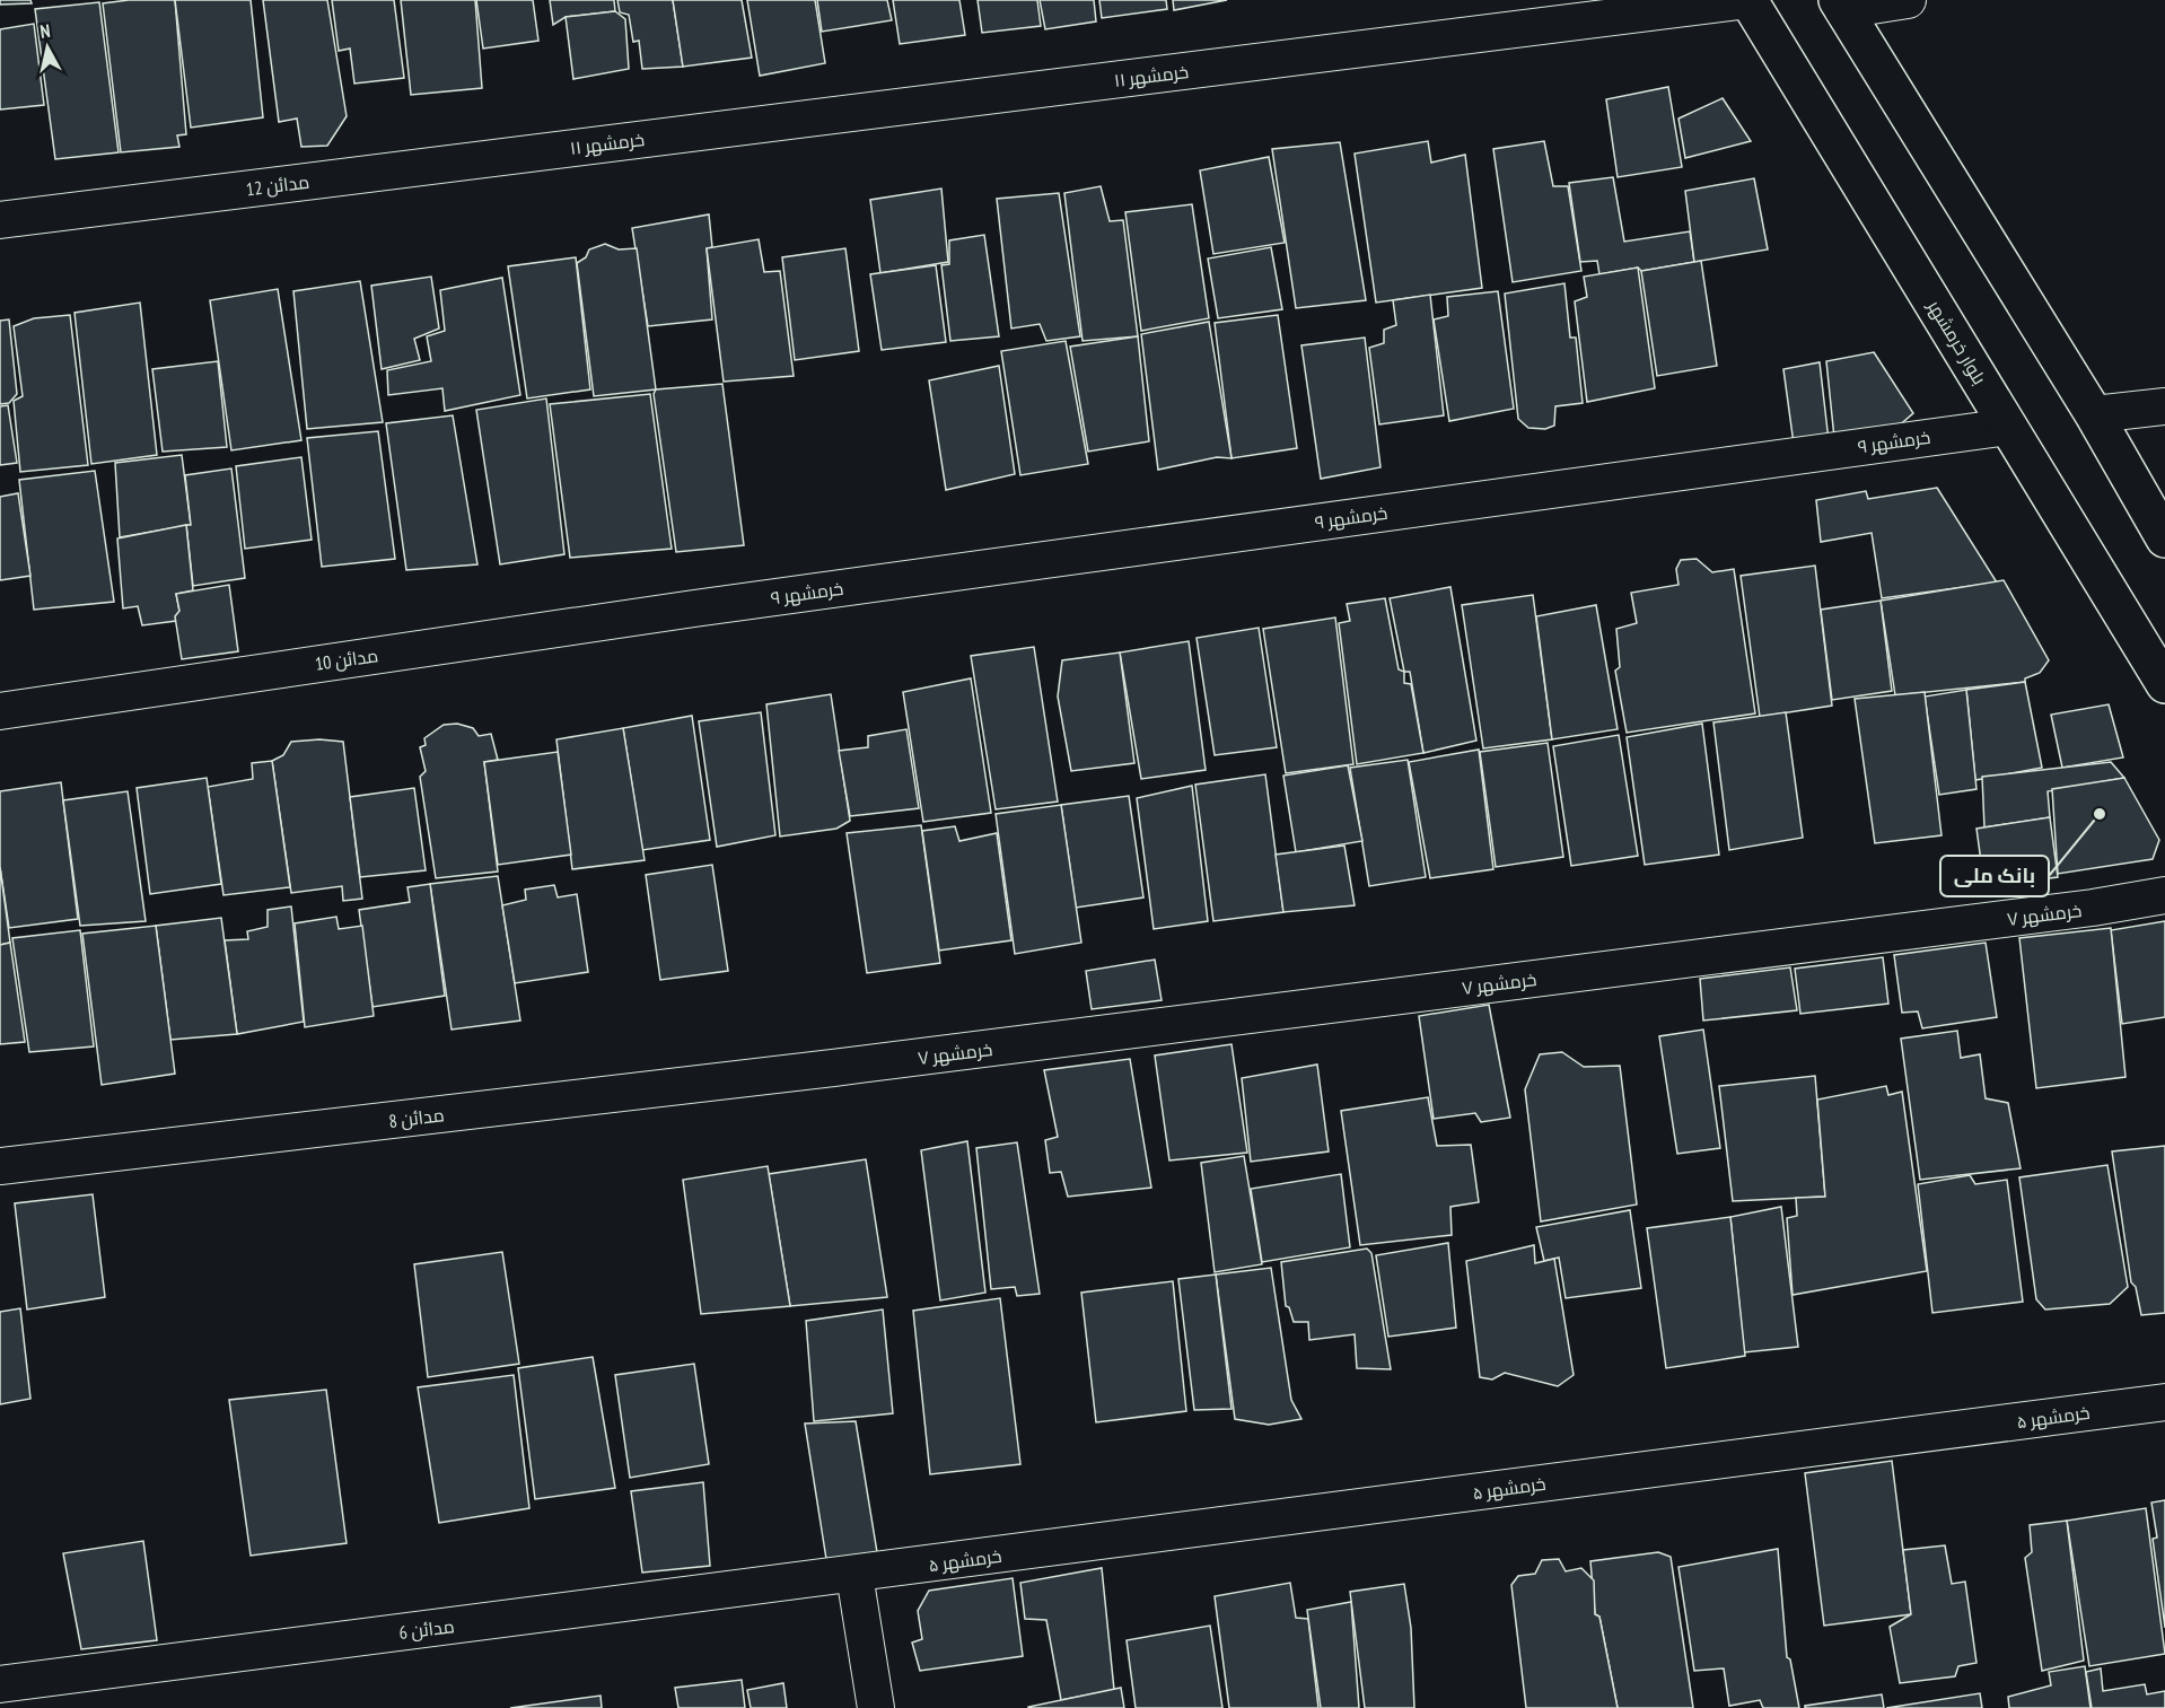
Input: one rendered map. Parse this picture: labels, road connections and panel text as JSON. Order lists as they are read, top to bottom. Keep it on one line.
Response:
{"streets":{"main road":["بلوار خرمشهر"],"street":["خرمشهر ۱۱","مدائن 12","خرمشهر ۹","مدائن 10","خرمشهر ۷","مدائن 8","خرمشهر ۵","مدائن 6"]},"crossings":[["خرمشهر ۱۱","مدائن 12"],["خرمشهر ۱۱","بلوار خرمشهر"],["بلوار خرمشهر","خرمشهر ۹"],["خرمشهر ۹","مدائن 10"],["خرمشهر ۷","مدائن 8"],["خرمشهر ۵","مدائن 6"]],"places":["بانک ملی"],"north":"top"}
